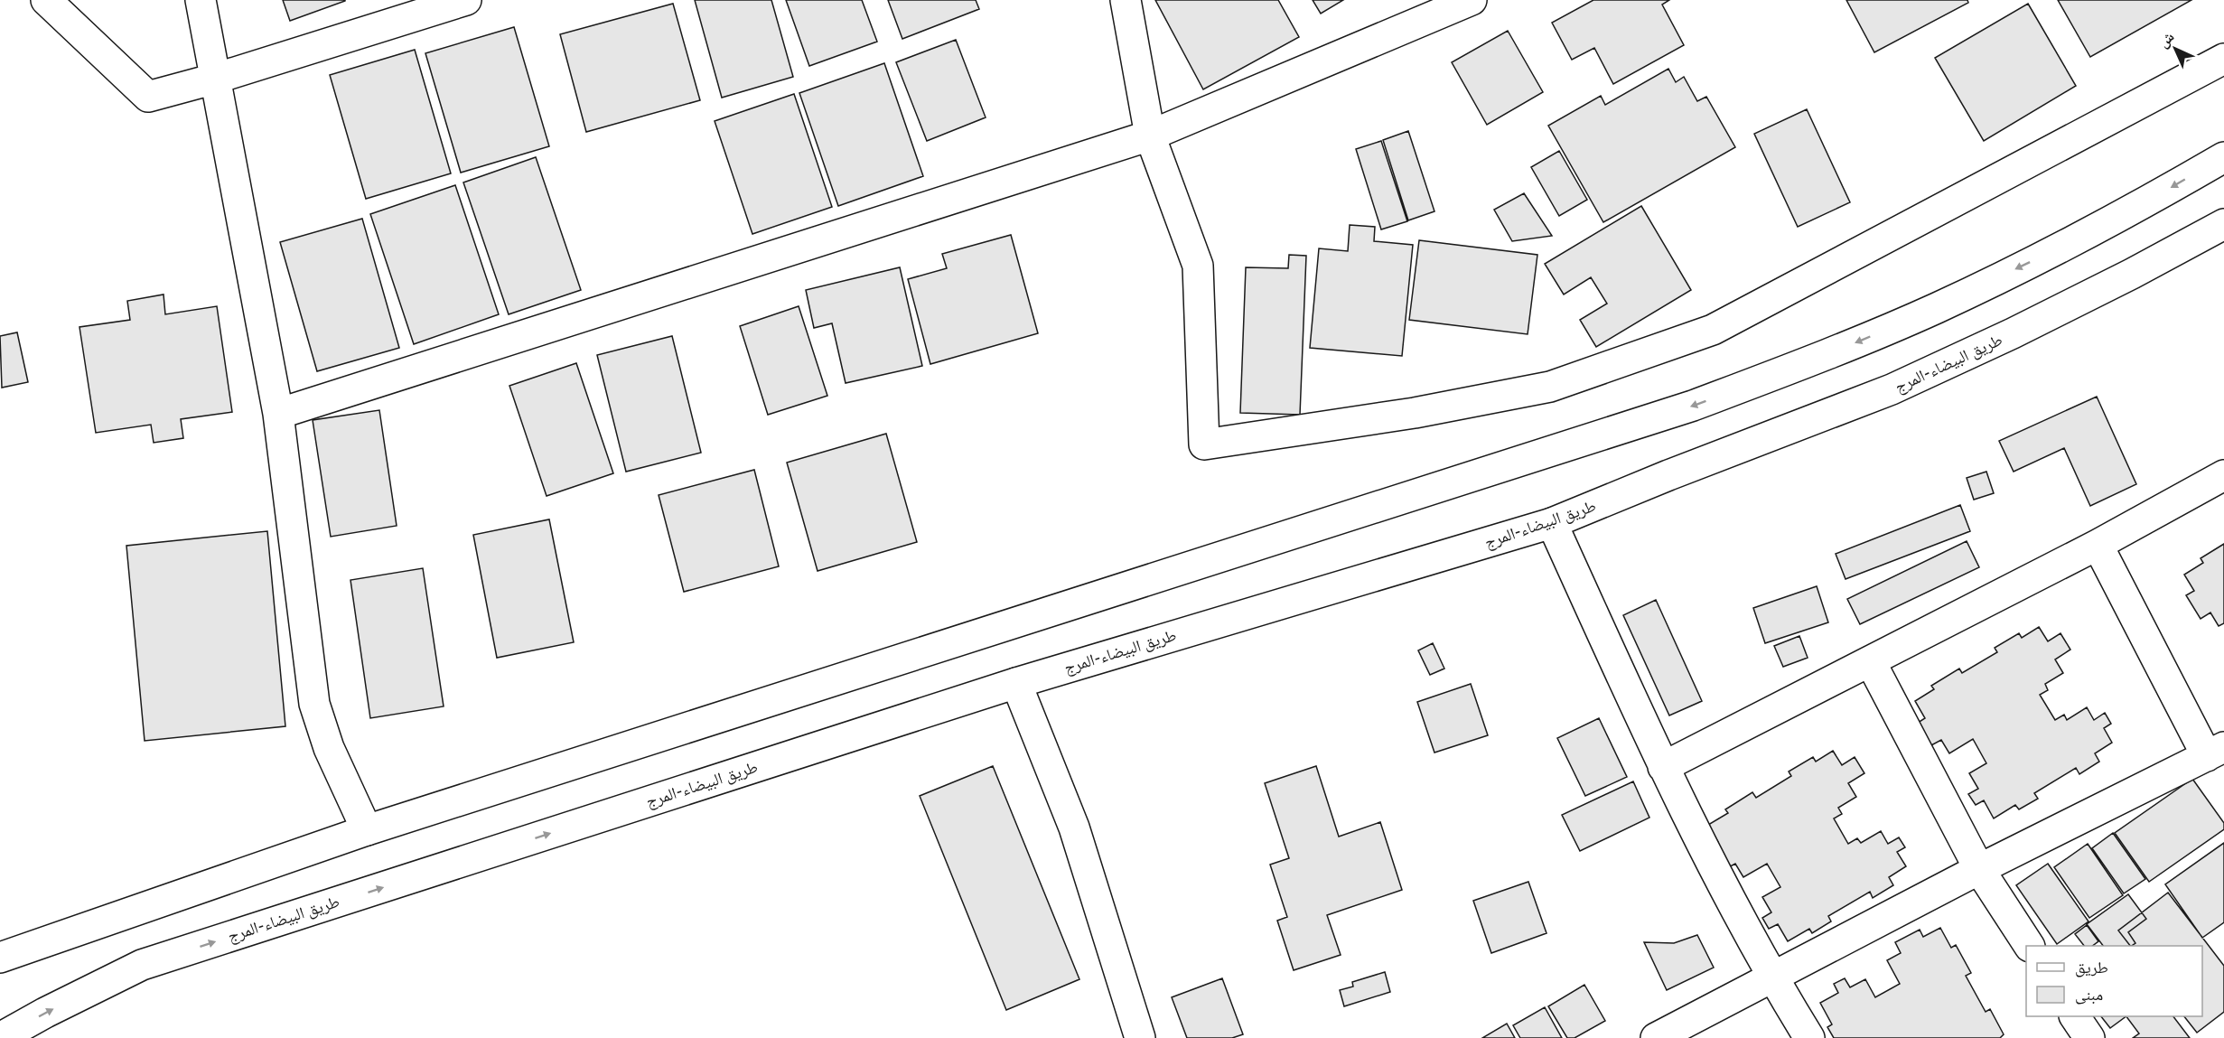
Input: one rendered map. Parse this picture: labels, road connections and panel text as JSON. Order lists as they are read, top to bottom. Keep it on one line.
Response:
{"streets":{"main road":["طريق البيضاء-المرج"]},"legend":["طريق","مبنى"],"north":"top left"}
